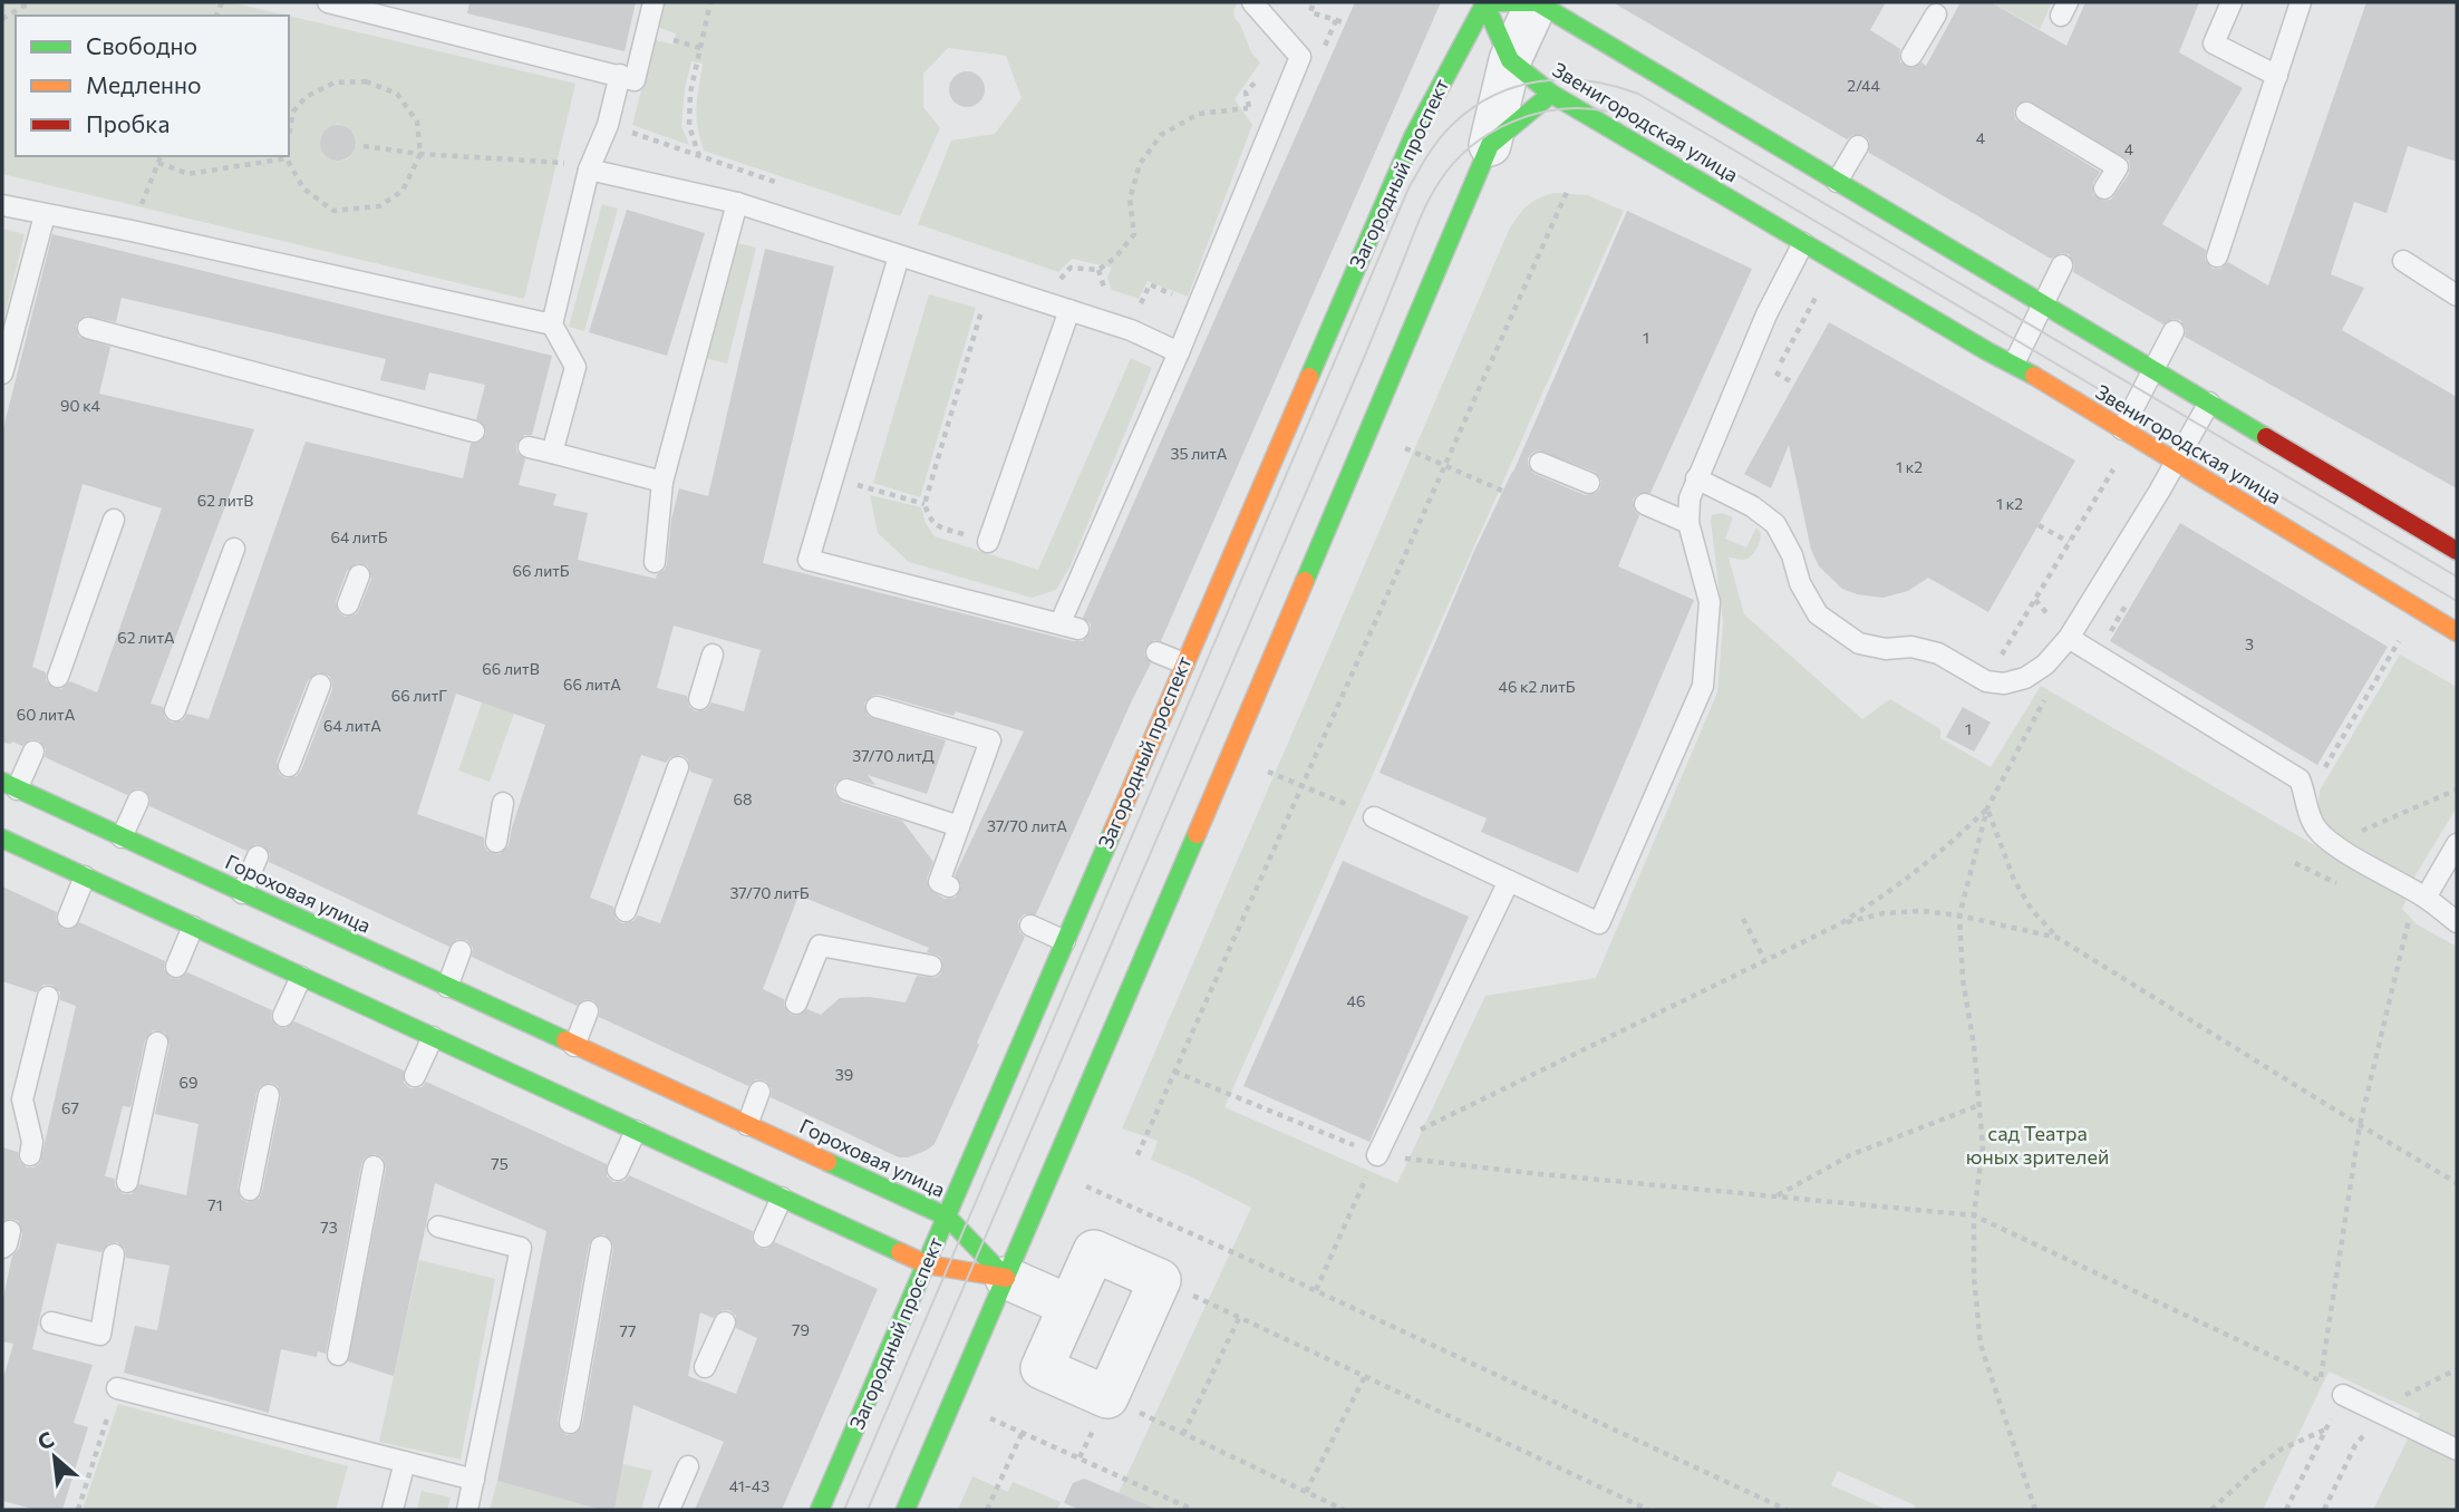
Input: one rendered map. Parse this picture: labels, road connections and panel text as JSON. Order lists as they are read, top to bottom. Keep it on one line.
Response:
{"streets":{"main road":["Звенигородская улица","Загородный проспект","Гороховая улица"]},"crossings":[["Звенигородская улица","Загородный проспект"],["Загородный проспект","Гороховая улица"]],"parks":["сад Театра юных зрителей"],"house_numbers":["2/44","4","4","1","90 к4","35 литА","1 к2","62 литВ","1 к2","64 литБ","66 литБ","62 литА","3","66 литВ","66 литА","46 к2 литБ","66 литГ","60 литА","64 литА","1","37/70 литД","68","37/70 литА","37/70 литБ","46","39","69","67","75","71","73","79","77","41-43"],"legend":["Свободно","Медленно","Пробка"],"north":"top left"}
